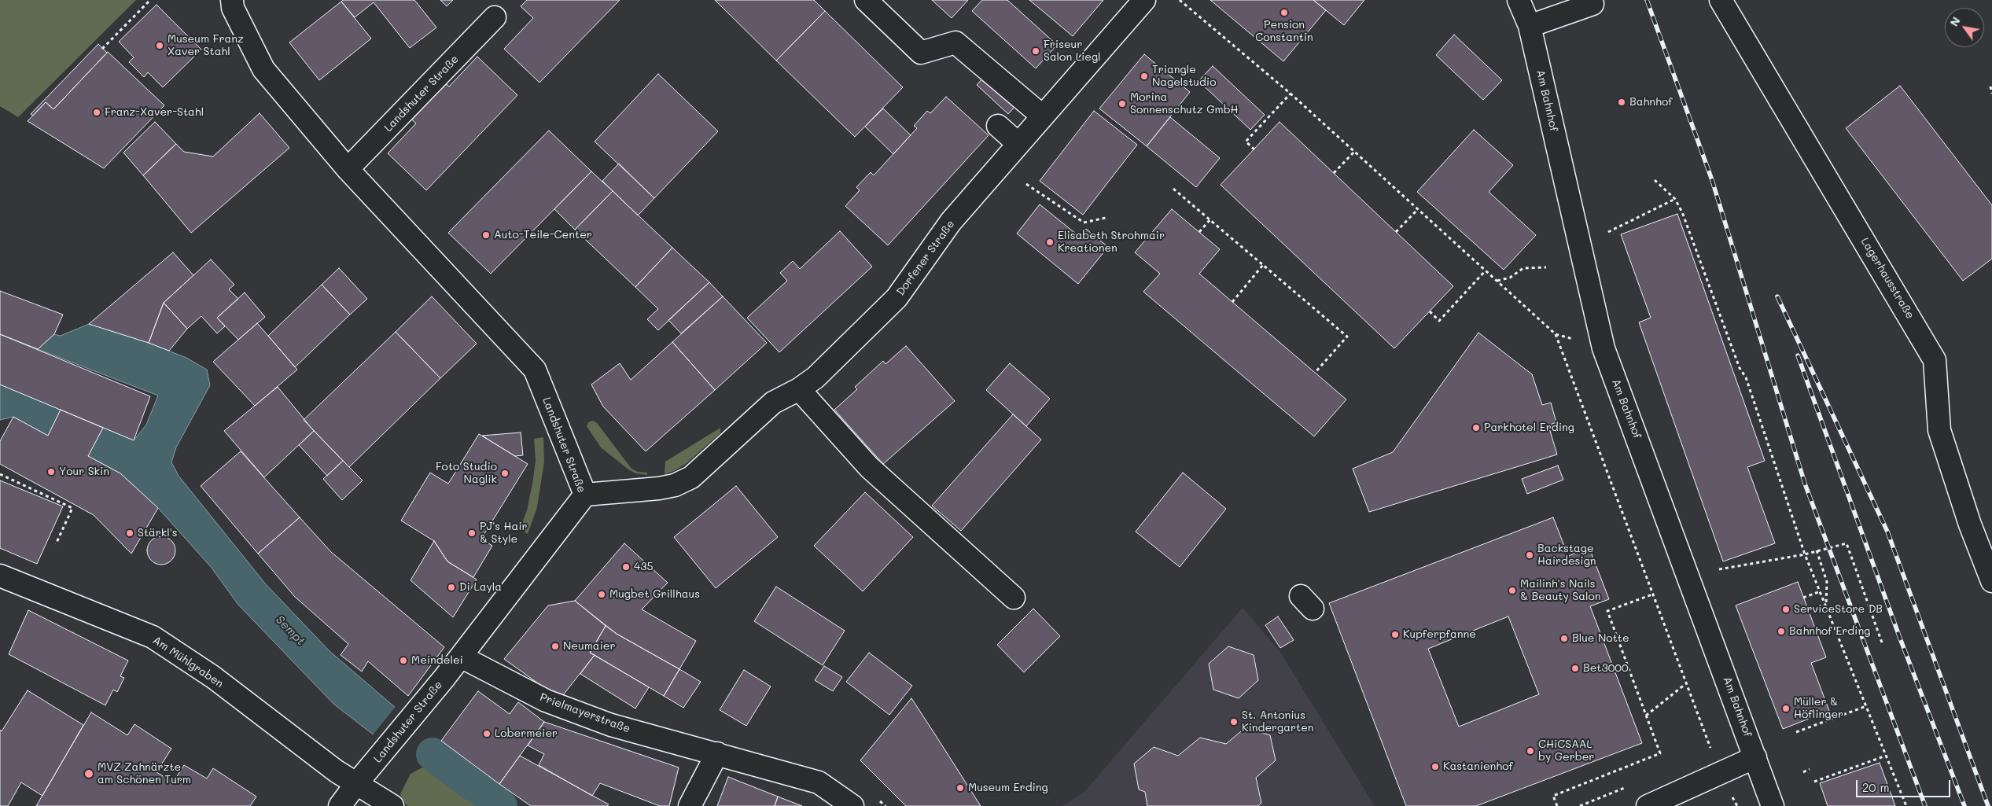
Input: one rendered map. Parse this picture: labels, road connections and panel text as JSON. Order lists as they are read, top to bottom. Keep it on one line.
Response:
{"streets":{"street":["Landshuter Straße","Am Bahnhof","Dorfener Straße","Lagerhausstraße","Am Mühlgraben","Prielmayerstraße"]},"crossings":[["Landshuter Straße","Dorfener Straße"],["Landshuter Straße","Am Mühlgraben"],["Landshuter Straße","Prielmayerstraße"]],"water":["Sempt"],"places":["Pension Constantin","Museum Franz Xaver Stahl","Friseur Salon Liegl","Triangle Nagelstudio","Bahnhof","Morina Sonnenschutz GmbH","Franz-Xaver-Stahl","Auto-Teile-Center","Elisabeth Strohmair Kreationen","Parkhotel Erding","Your Skin","Foto Studio Naglik","Stärkl's","PJ's Hair & Style","Backstage Hairdesign","435","Di Layla","Mailinh's Nails & Beauty Salon","Mugbet Grillhaus","ServiceStore DB","Bahnhof Erding","Kupferpfanne","Blue Notte","Neumaier","Meindelei","Bet3000","Müller & Höflinger","St. Antonius Kindergarten","Lobermeier","CHiCSAAL by Gerber","Kastanienhof","MVZ Zahnärzte am Schönen Turm","Museum Erding"],"scale_bar":"20 m","north":"top left"}
